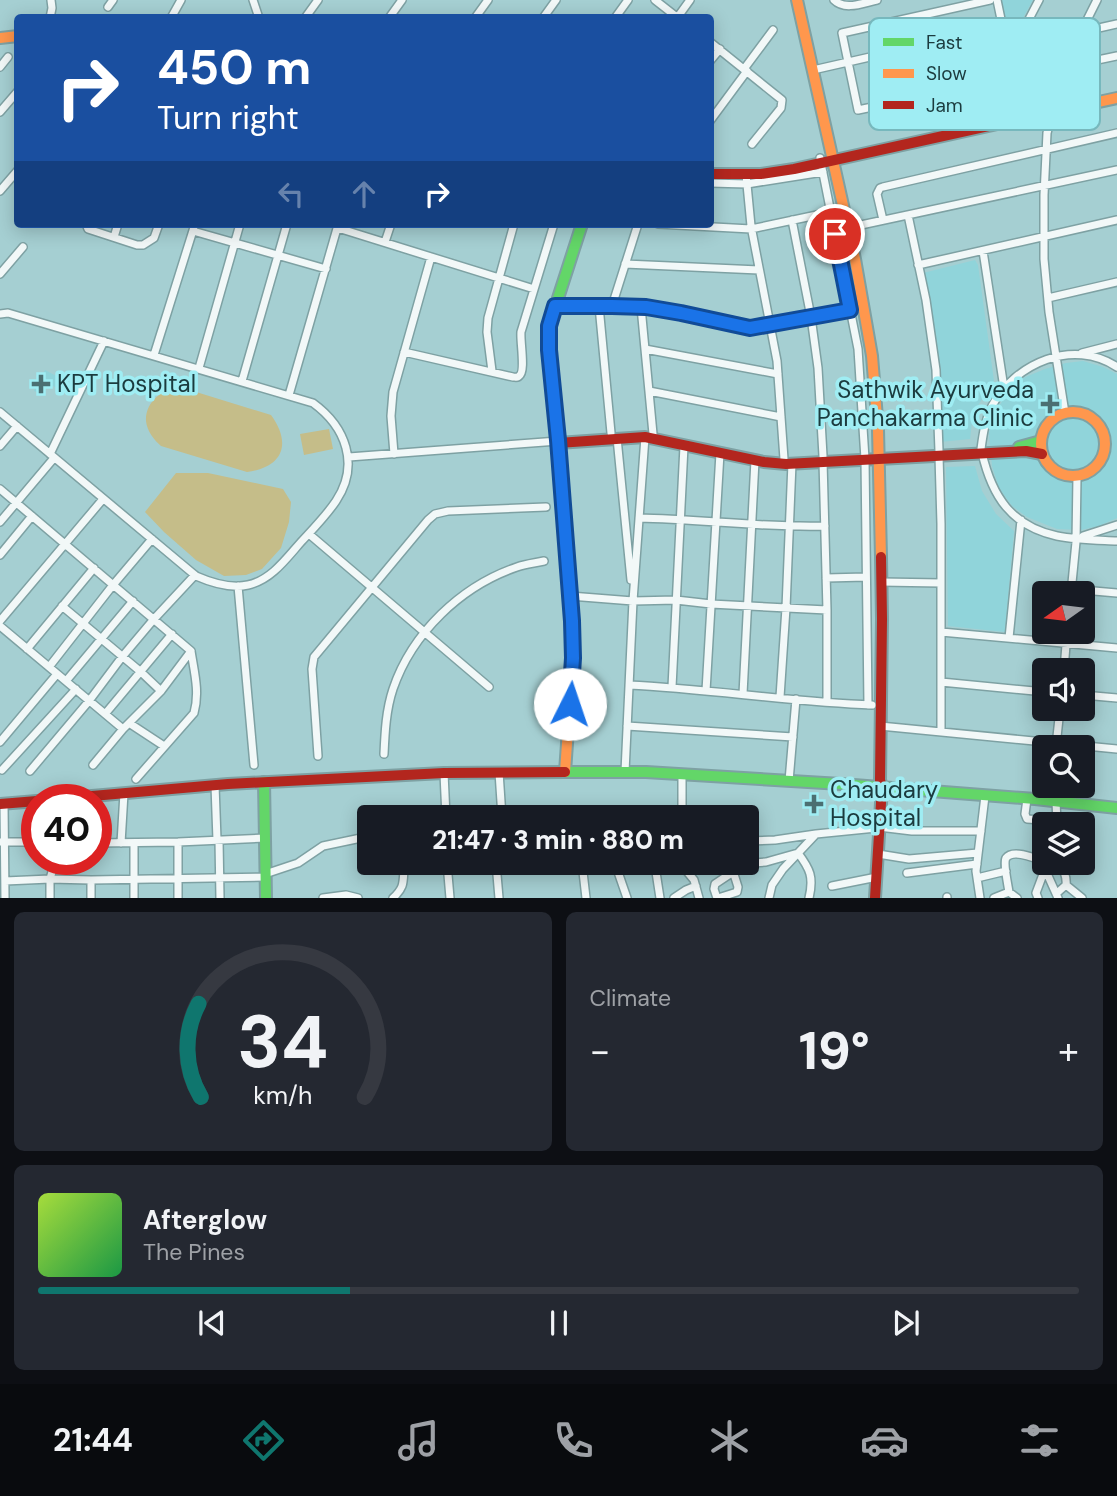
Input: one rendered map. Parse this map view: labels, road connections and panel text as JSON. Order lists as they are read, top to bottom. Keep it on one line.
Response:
{"places":{"health":["KPT Hospital","Sathwik Ayurveda Panchakarma Clinic","Chaudary Hospital"]},"legend":["Fast","Slow","Jam"],"north":"left","page":{"turn":["450 m","Turn right"],"limit":"40","trip":"21:47 · 3 min · 880 m","tile":"Climate","heat":["−","19°","+"],"song":["Afterglow","The Pines"],"tabs":"21:44","gauge":["34","km/h"]}}
